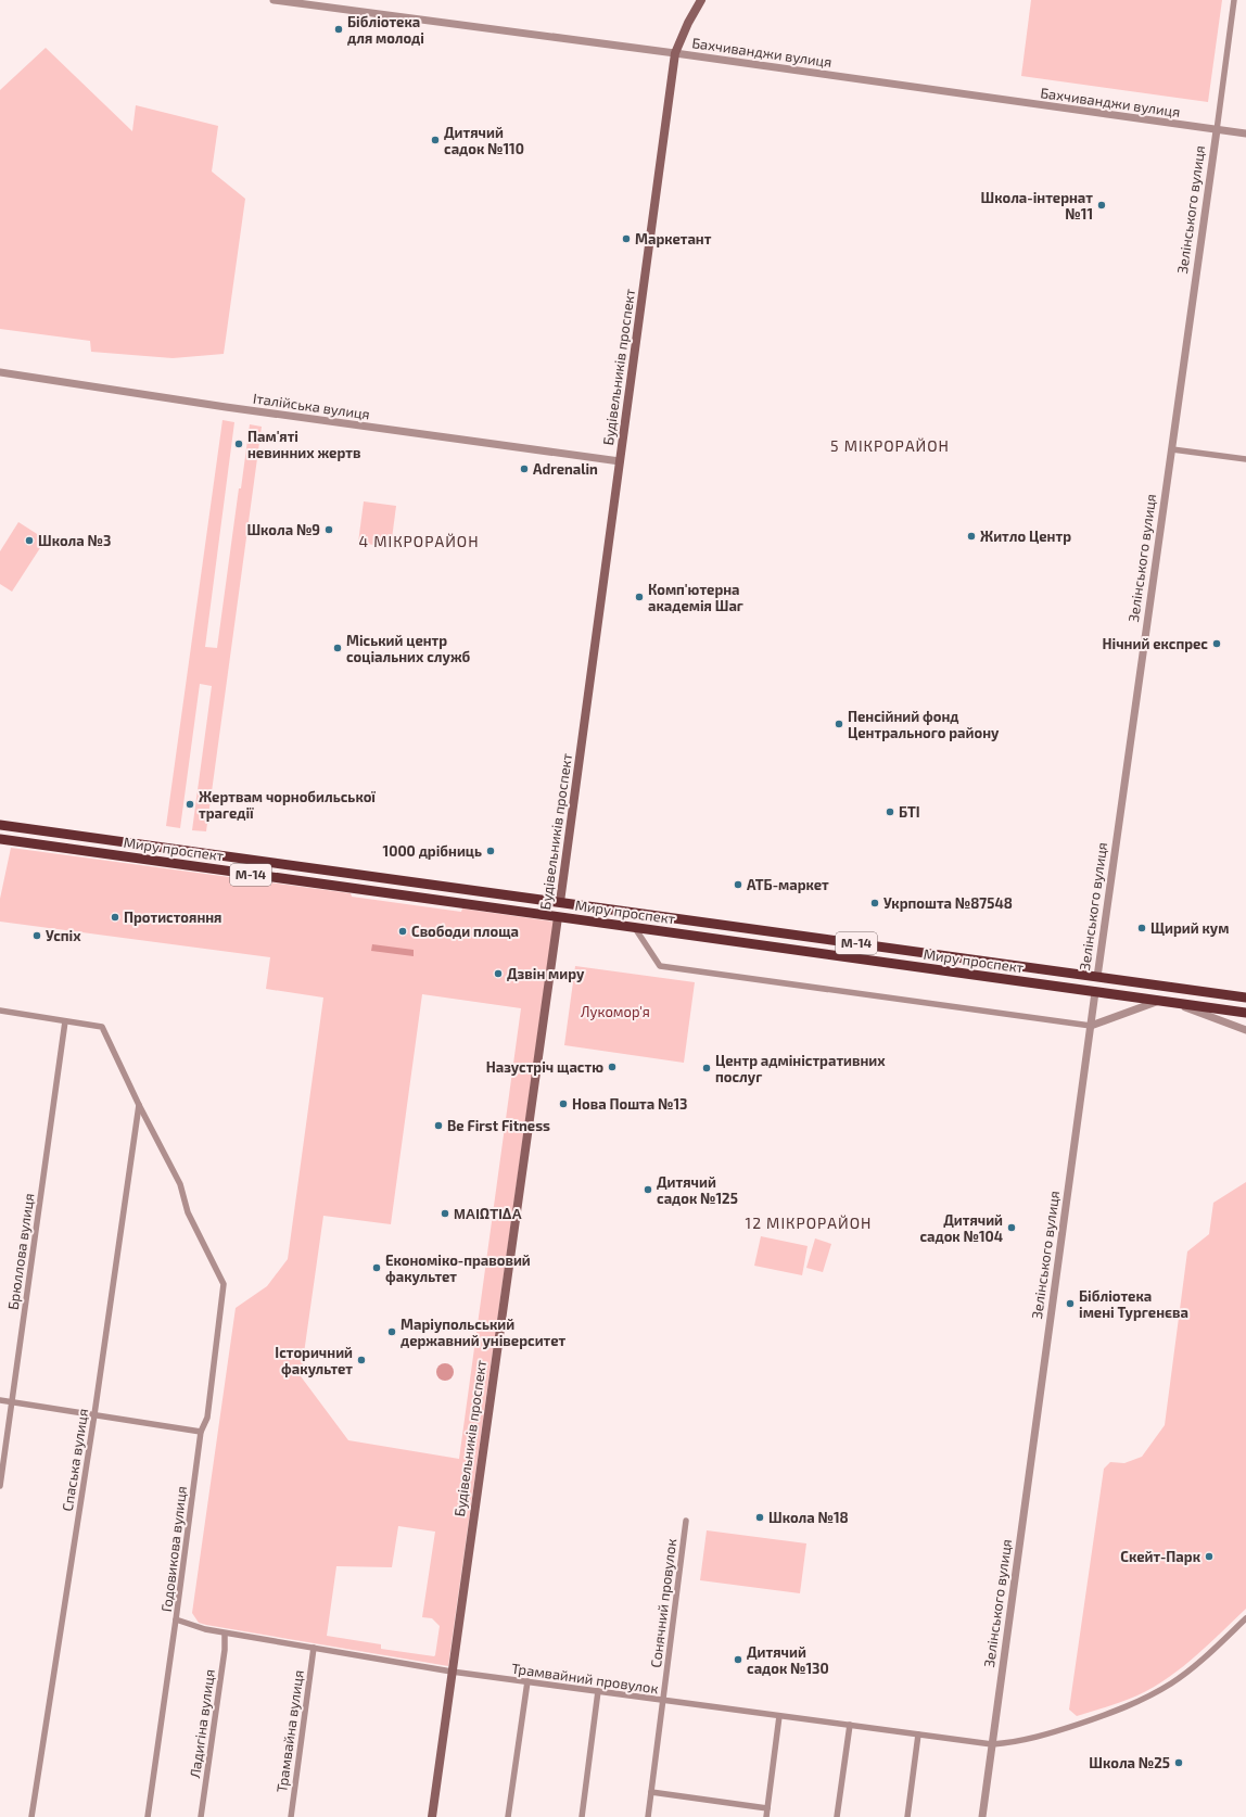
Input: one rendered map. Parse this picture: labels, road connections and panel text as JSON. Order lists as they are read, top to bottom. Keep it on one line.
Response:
{"streets":{"highway":["Зелінського вулиця","Будівельників проспект","Миру проспект","М-14"],"street":["Бахчиванджи вулиця","Італійська вулиця","Брюллова вулиця","Спаська вулиця","Годовикова вулиця","Сонячний провулок","Трамвайний провулок","Ладигіна вулиця","Трамвайна вулиця"]},"crossings":[["Бахчиванджи вулиця","Зелінського вулиця"],["Бахчиванджи вулиця","Будівельників проспект"],["Зелінського вулиця","Миру проспект"],["Зелінського вулиця","Трамвайний провулок"],["Будівельників проспект","Італійська вулиця"],["Будівельників проспект","Миру проспект"],["Будівельників проспект","Трамвайний провулок"],["Спаська вулиця","Годовикова вулиця"],["Годовикова вулиця","Трамвайний провулок"],["Сонячний провулок","Трамвайний провулок"],["Трамвайний провулок","Ладигіна вулиця"],["Трамвайний провулок","Трамвайна вулиця"]],"districts":["5 МІКРОРАЙОН","4 МІКРОРАЙОН","12 МІКРОРАЙОН"],"parks":["Лукомор'я"],"places":["Бібліотека для молоді","Дитячий садок №110","Школа-інтернат №11","Маркетант","Пам'яті невинних жертв","Adrenalin","Школа №9","Житло Центр","Школа №3","Комп'ютерна академія Шаг","Нічний експрес","Міський центр соціальних служб","Пенсійний фонд Центрального району","Жертвам чорнобильської трагедії","БТІ","1000 дрібниць","АТБ-маркет","Укрпошта №87548","Протистояння","Щирий кум","Свободи площа","Успіх","Дзвін миру","Назустріч щастю","Центр адміністративних послуг","Нова Пошта №13","Be First Fitness","Дитячий садок №125","ΜΑΙΩΤΙΔΑ","Дитячий садок №104","Економіко-правовий факультет","Бібліотека імені Тургенєва","Маріупольський державний університет","Історичний факультет","Школа №18","Скейт-Парк","Дитячий садок №130","Школа №25"]}
